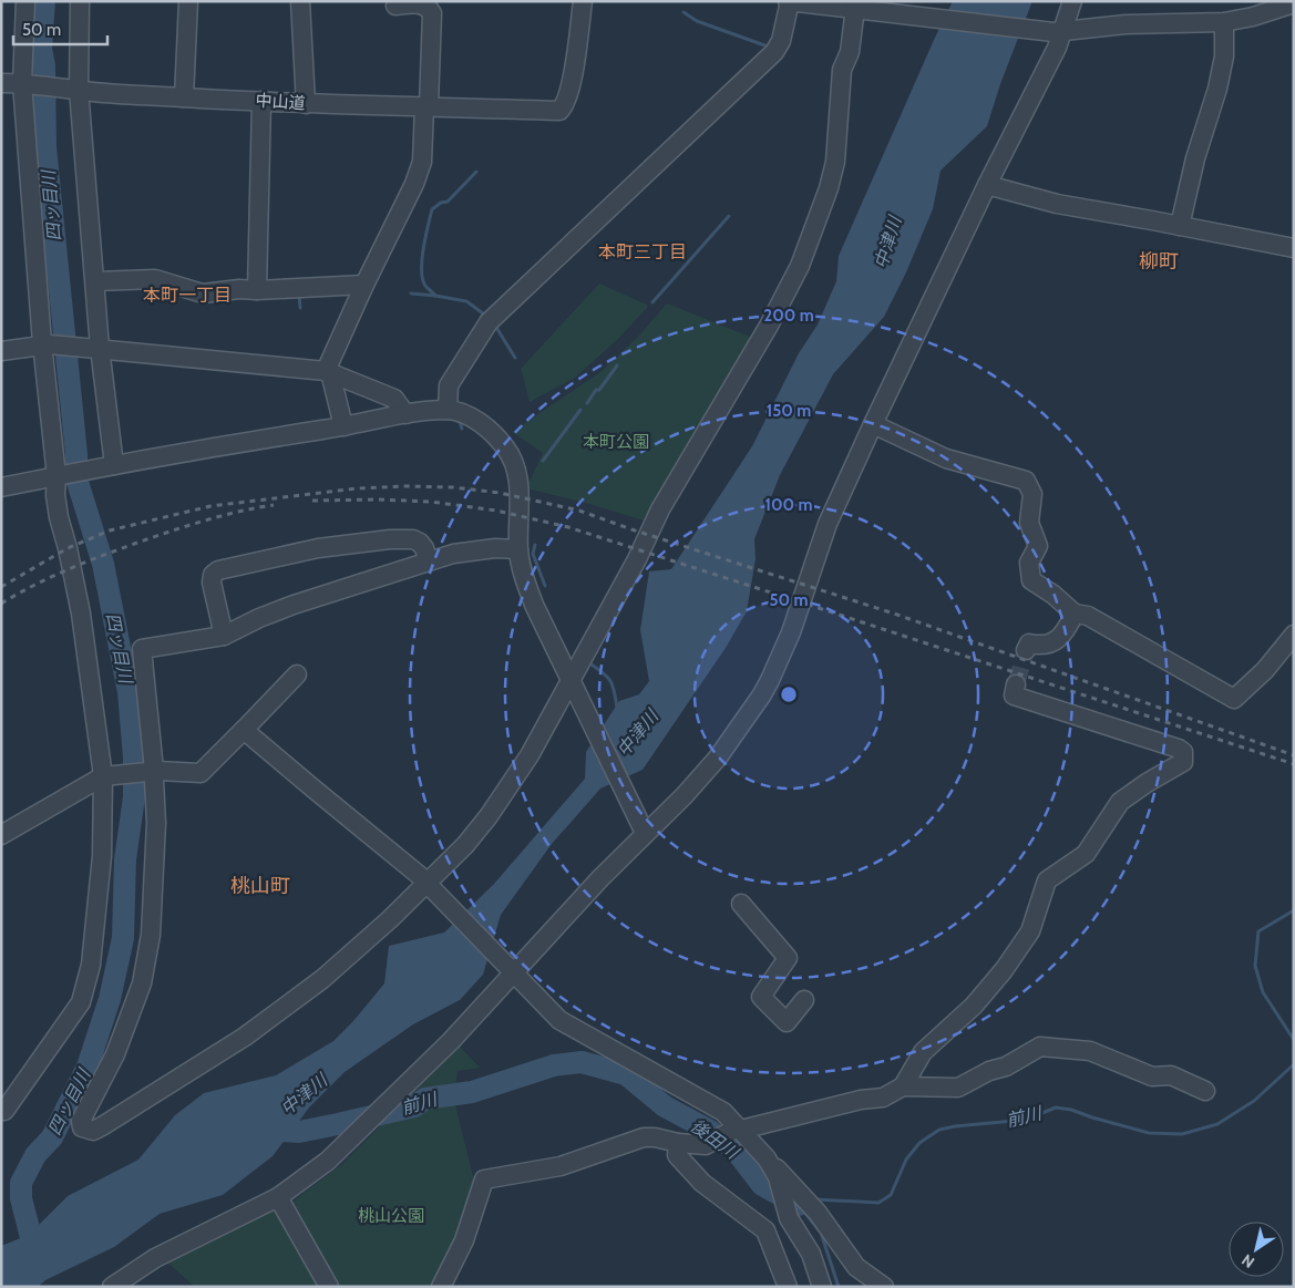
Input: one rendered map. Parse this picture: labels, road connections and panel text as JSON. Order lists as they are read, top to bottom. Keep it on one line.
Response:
{"streets":{"street":["中山道"]},"districts":["本町三丁目","柳町","本町一丁目","桃山町"],"water":["四ッ目川","中津川","前川","後田川"],"parks":["本町公園","桃山公園"],"scale_bar":"50 m","north":"bottom left","rings":["200 m","150 m","100 m","50 m"]}
